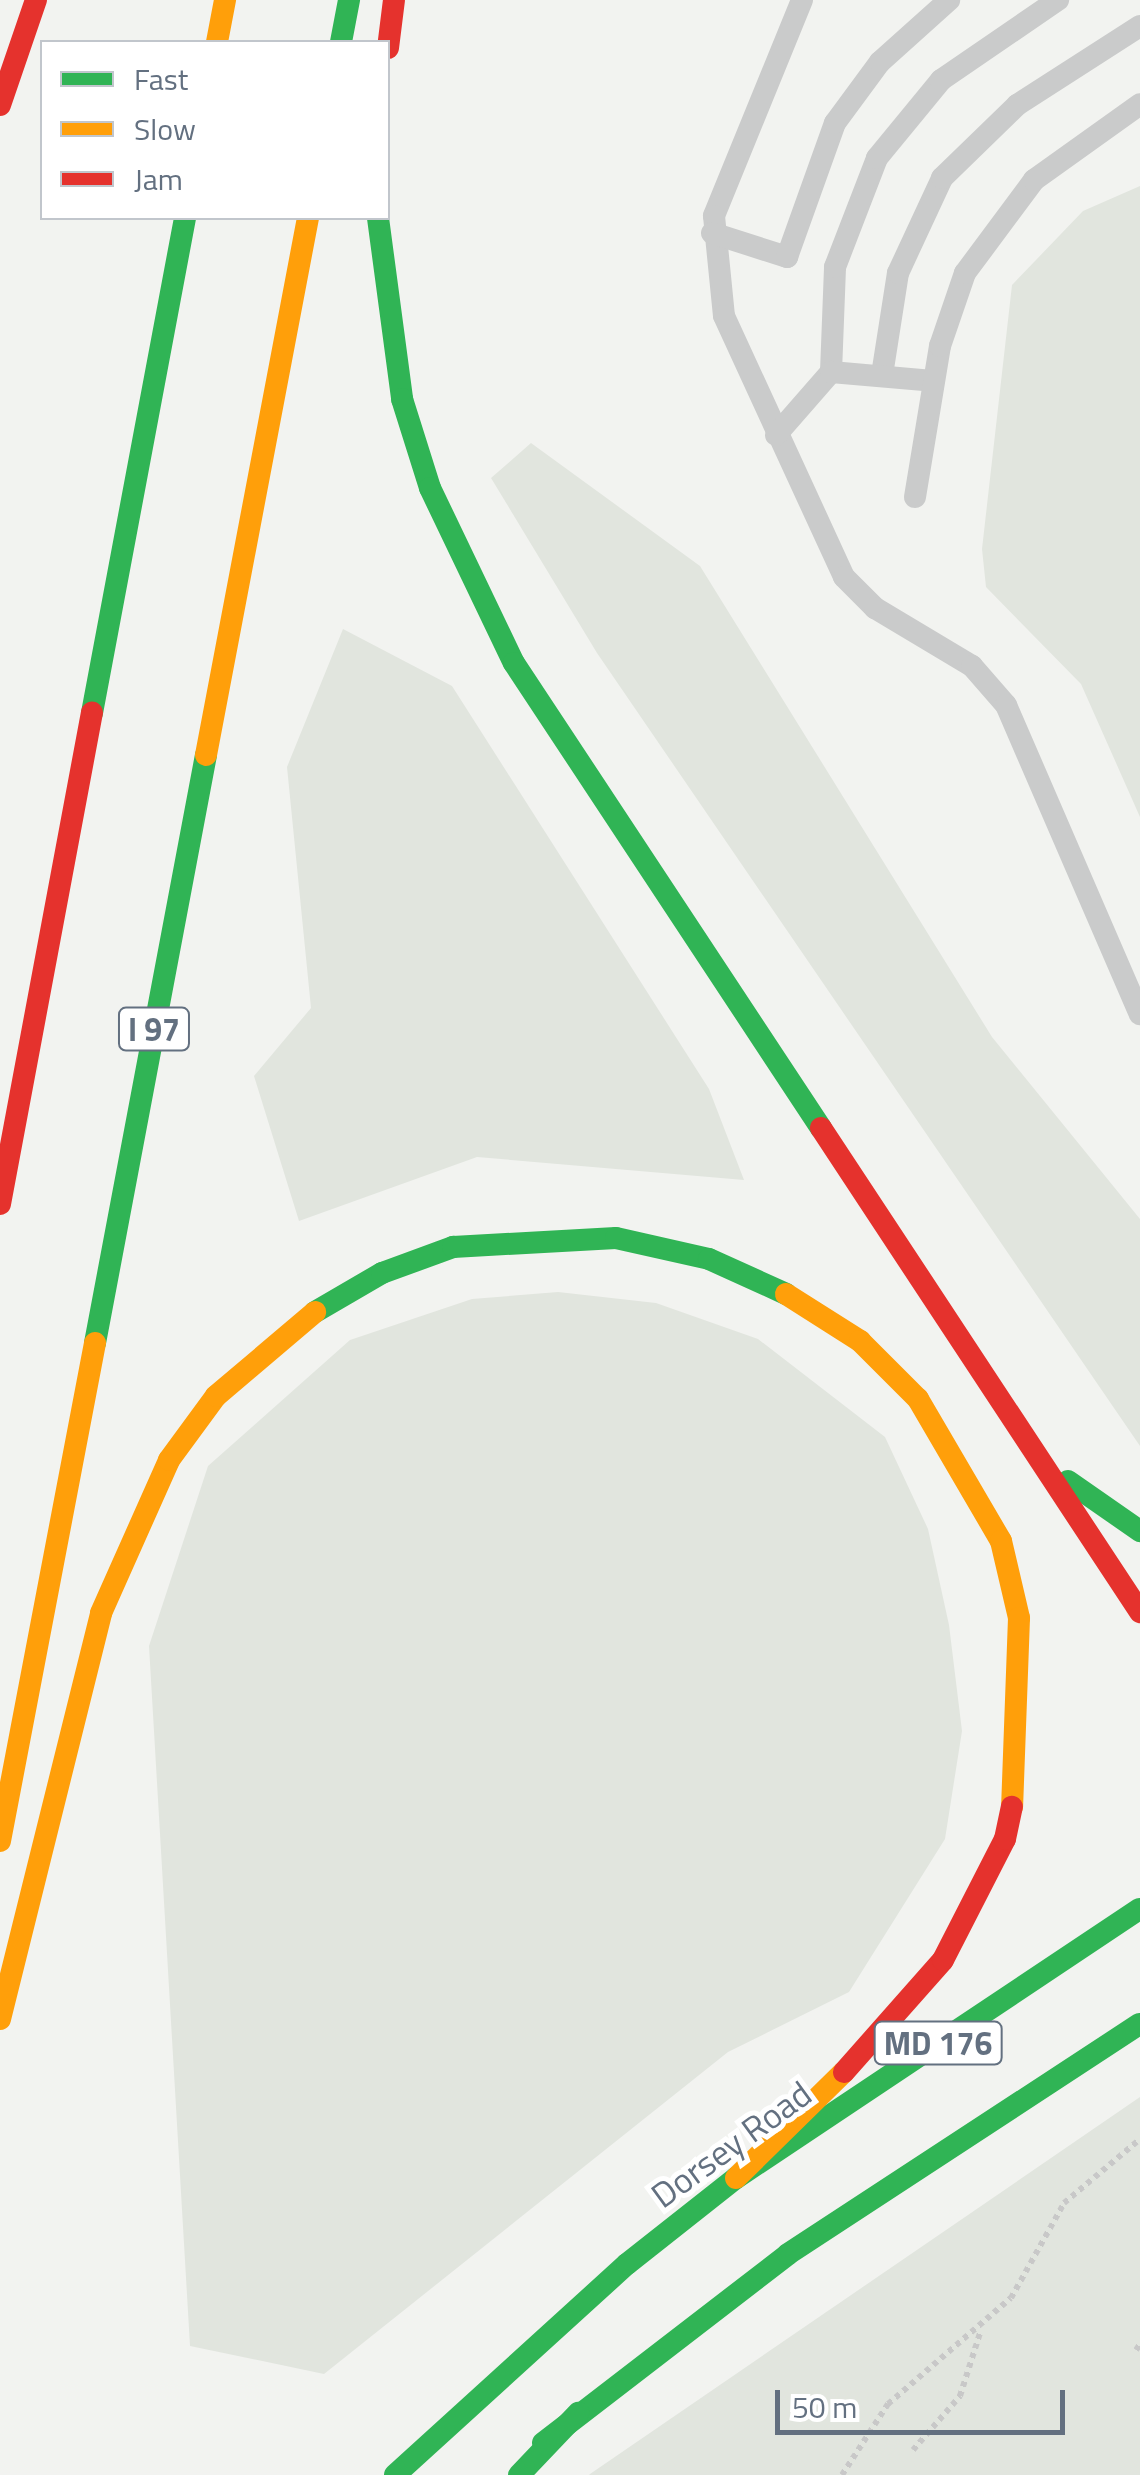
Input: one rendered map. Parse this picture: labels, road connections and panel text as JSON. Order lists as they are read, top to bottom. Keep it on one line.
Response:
{"streets":{"main road":["I 97","MD 176","Dorsey Road"]},"legend":["Fast","Slow","Jam"],"scale_bar":"50 m"}
